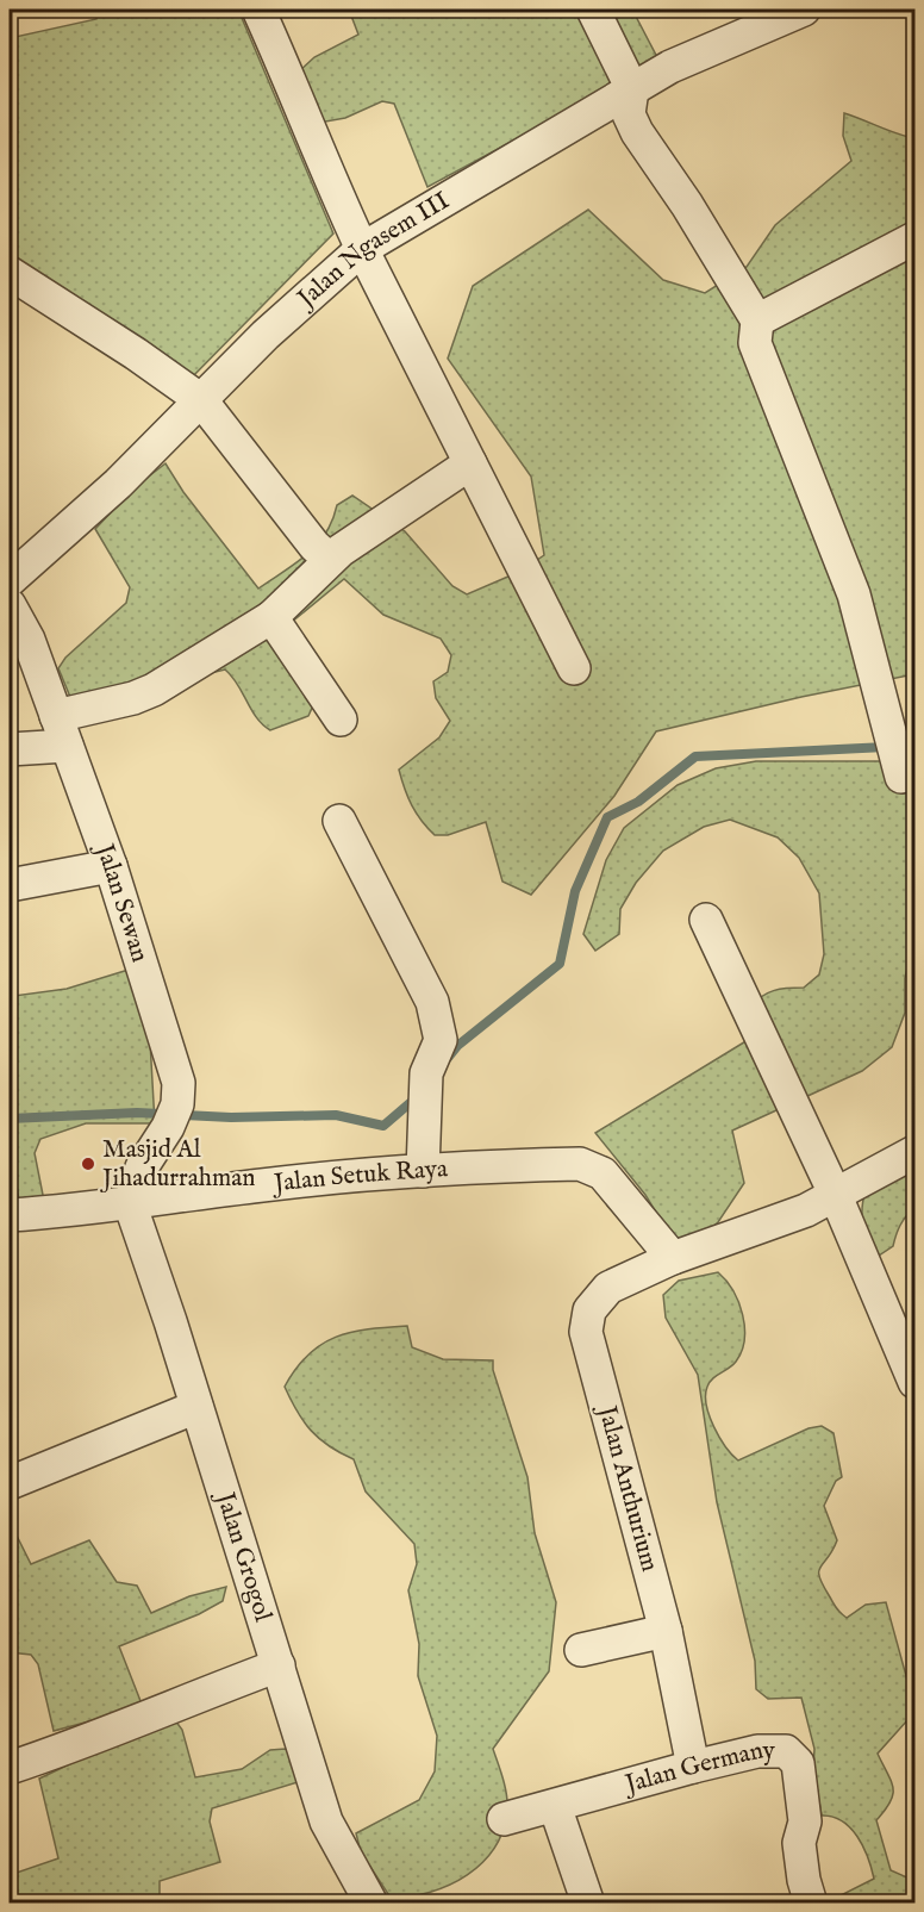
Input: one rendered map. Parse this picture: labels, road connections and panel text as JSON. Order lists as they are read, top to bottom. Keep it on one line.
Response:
{"streets":{"street":["Jalan Ngasem III","Jalan Sewan","Jalan Setuk Raya","Jalan Anthurium","Jalan Grogol","Jalan Germany"]},"crossings":[["Jalan Sewan","Jalan Setuk Raya"],["Jalan Sewan","Jalan Grogol"],["Jalan Setuk Raya","Jalan Anthurium"],["Jalan Setuk Raya","Jalan Grogol"],["Jalan Anthurium","Jalan Germany"]],"places":["Masjid Al Jihadurrahman"]}
